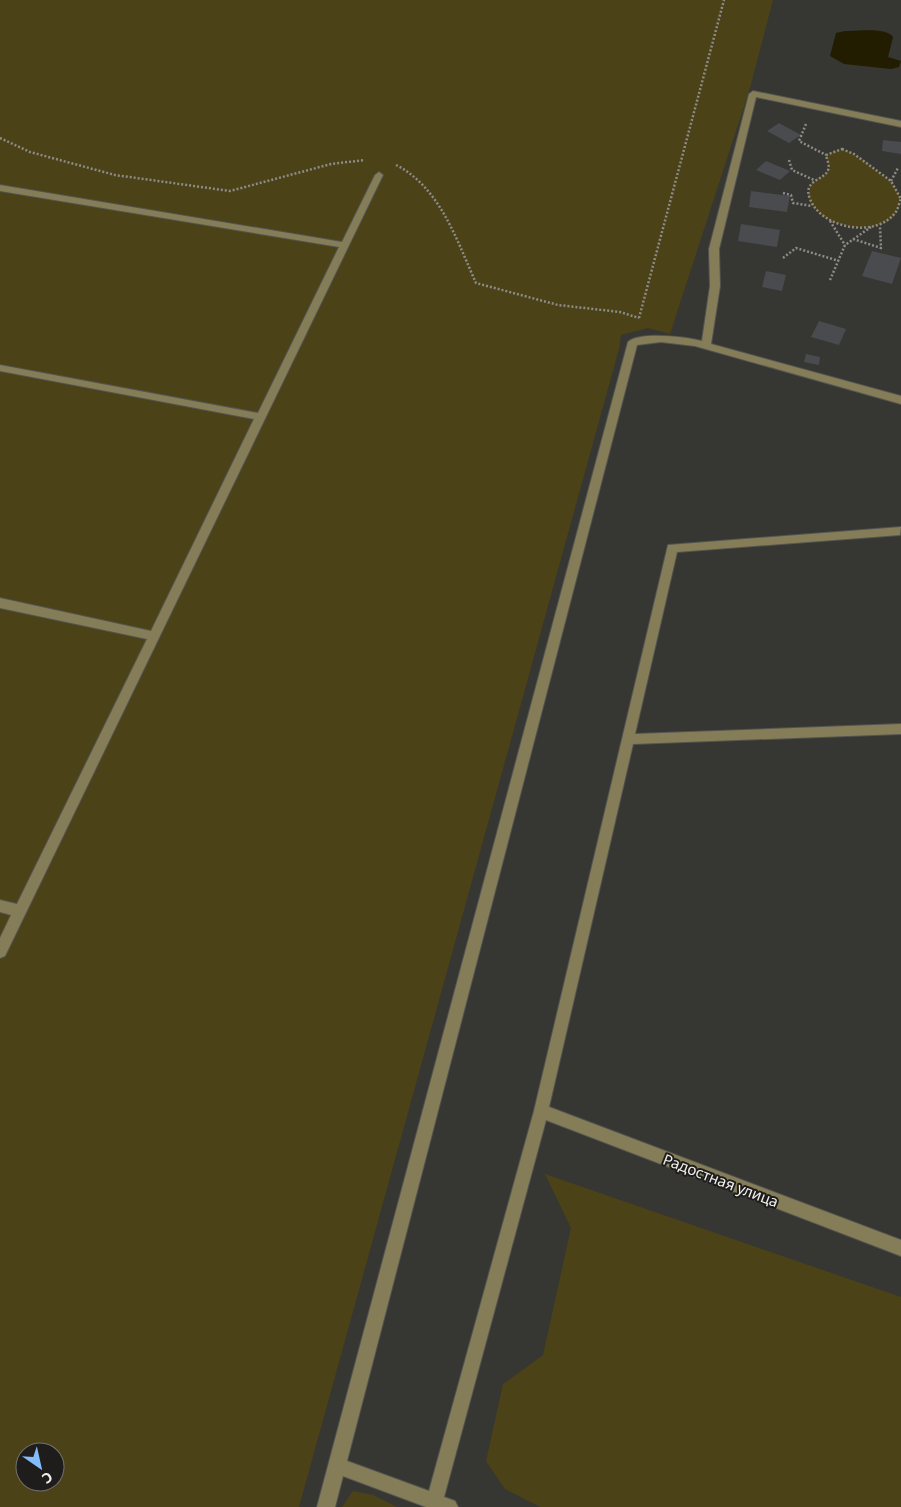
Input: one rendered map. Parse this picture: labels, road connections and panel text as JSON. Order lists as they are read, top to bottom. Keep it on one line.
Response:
{"streets":{"street":["Радостная улица"]},"north":"bottom right"}
